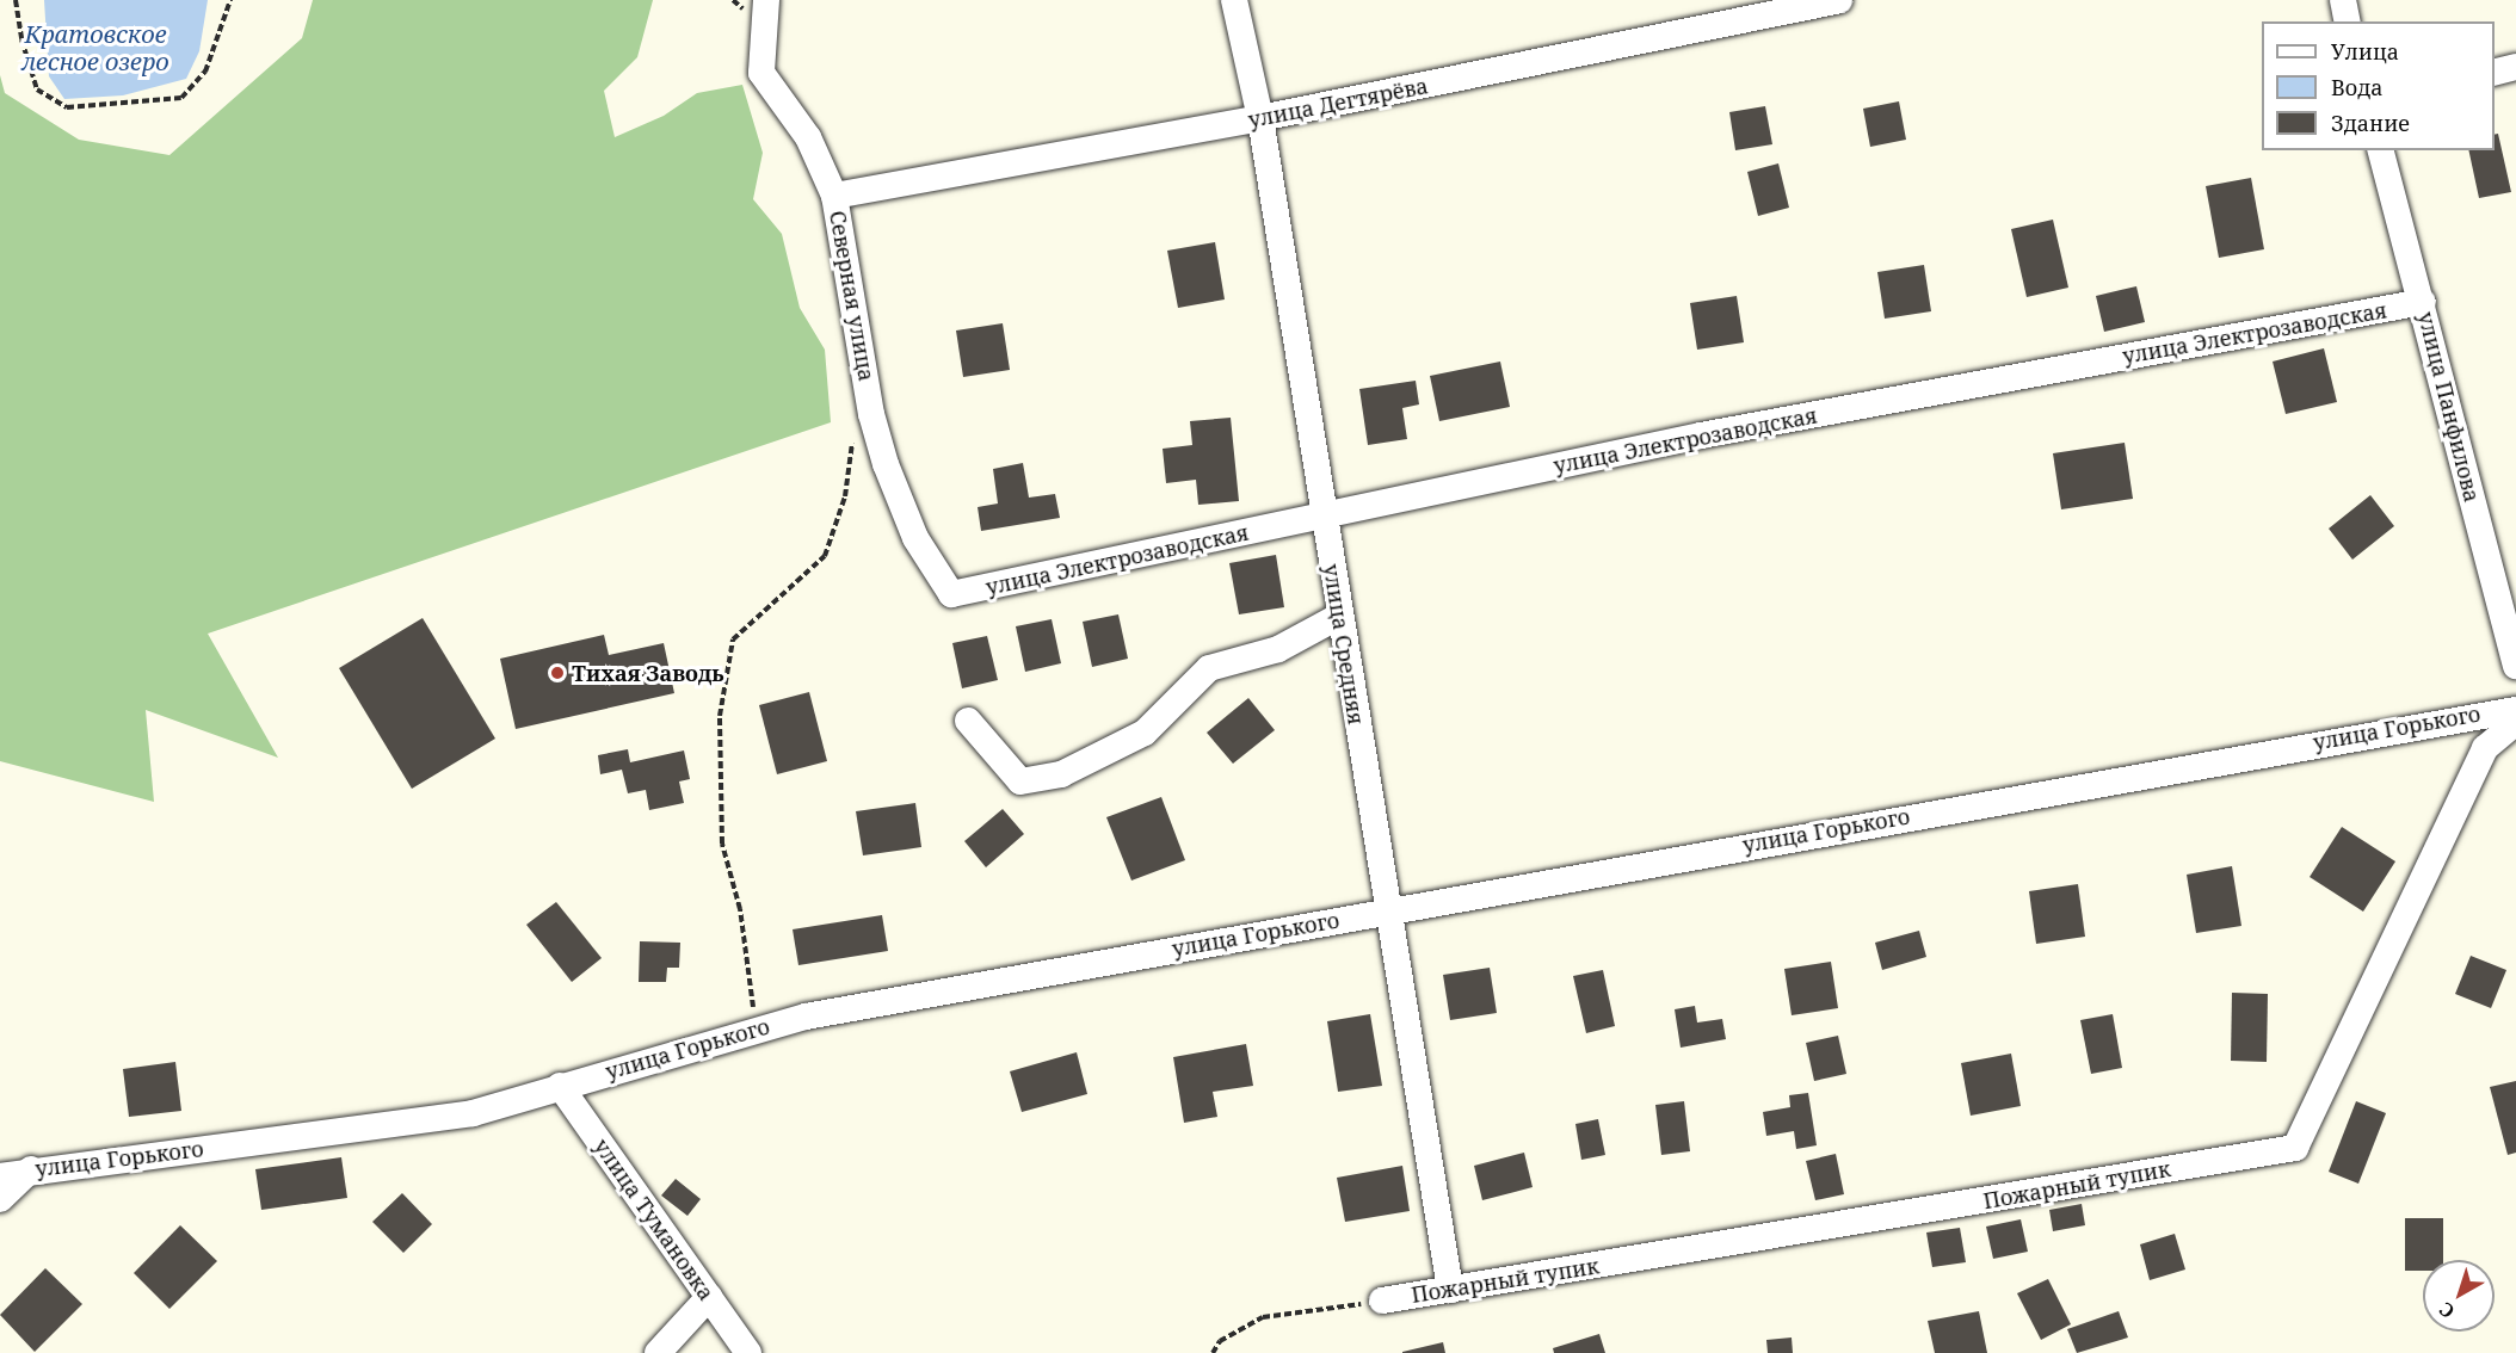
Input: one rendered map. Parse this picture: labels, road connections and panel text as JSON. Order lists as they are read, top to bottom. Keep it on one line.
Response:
{"streets":{"street":["улица Дегтярёва","Северная улица","улица Электрозаводская","улица Панфилова","улица Средняя","улица Горького","Пожарный тупик","улица Тумановка"]},"crossings":[["улица Дегтярёва","Северная улица"],["улица Дегтярёва","улица Средняя"],["Северная улица","улица Электрозаводская"],["улица Электрозаводская","улица Панфилова"],["улица Электрозаводская","улица Средняя"],["улица Средняя","улица Горького"],["улица Средняя","Пожарный тупик"],["улица Горького","улица Тумановка"]],"water":["Кратовское лесное озеро"],"places":["Тихая Заводь"],"legend":["Улица","Вода","Здание"],"north":"bottom left"}
